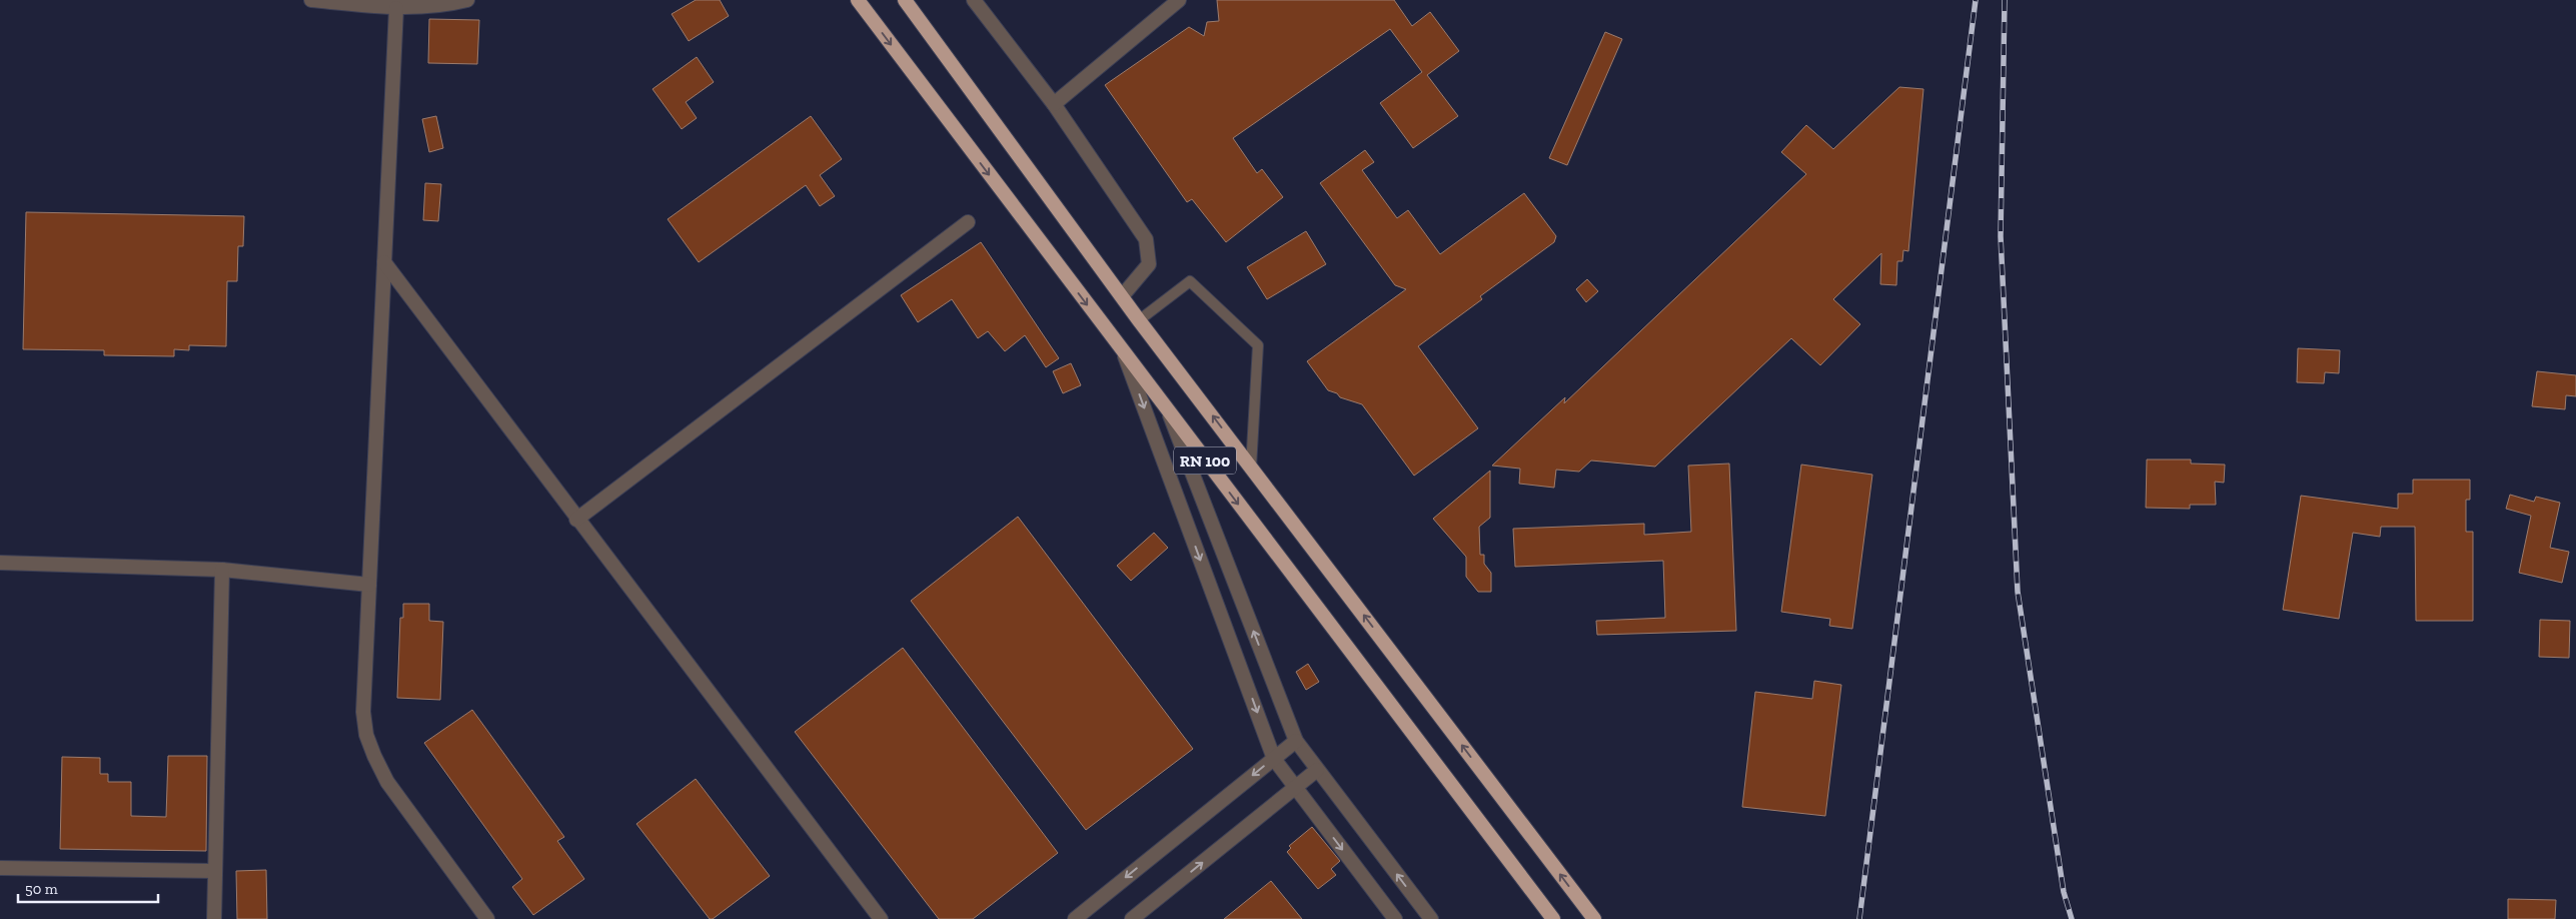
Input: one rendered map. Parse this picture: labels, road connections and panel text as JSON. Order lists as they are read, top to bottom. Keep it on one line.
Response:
{"streets":{"highway":["RN 100"]},"scale_bar":"50 m"}
